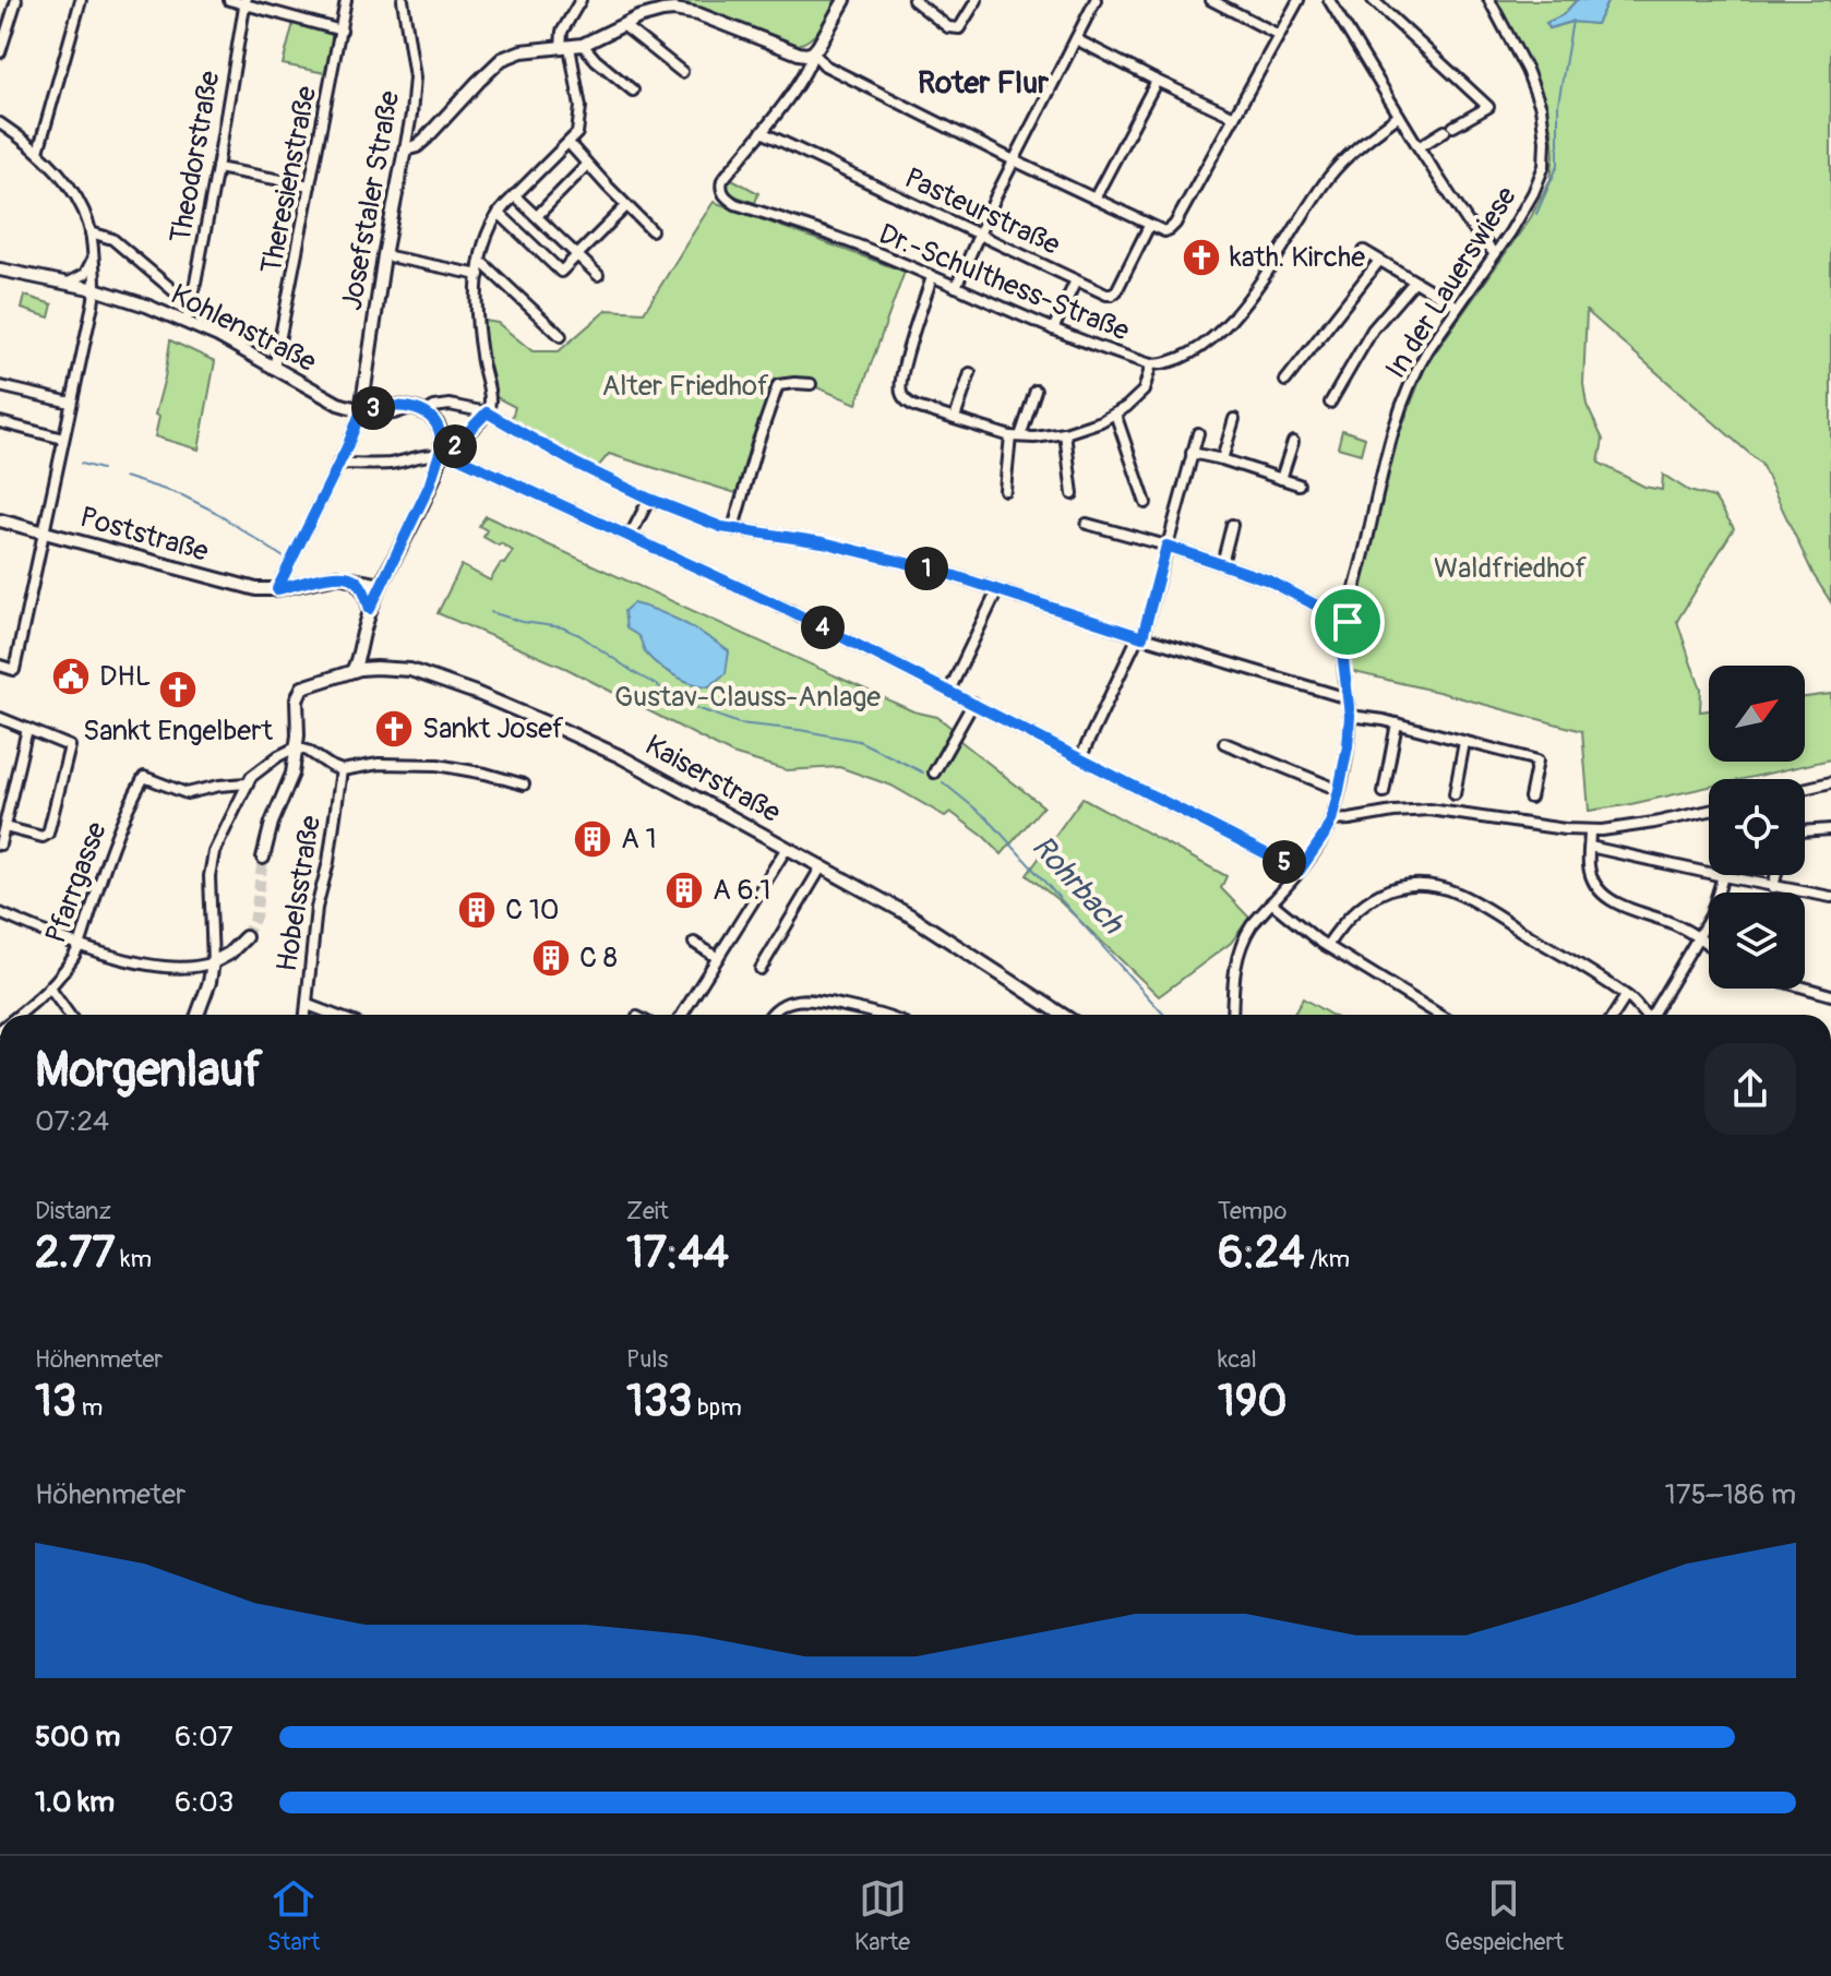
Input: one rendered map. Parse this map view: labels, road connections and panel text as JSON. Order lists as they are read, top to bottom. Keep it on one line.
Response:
{"streets":{"main road":["Josefstaler Straße","Kohlenstraße","Poststraße","Kaiserstraße"],"street":["Theodorstraße","Theresienstraße","Pasteurstraße","Dr.-Schulthess-Straße","In der Lauerswiese","Pfarrgasse","Hobelsstraße"]},"crossings":[["Theodorstraße","Kohlenstraße"],["Theresienstraße","Kohlenstraße"],["Josefstaler Straße","Kohlenstraße"],["Pasteurstraße","Dr.-Schulthess-Straße"]],"districts":["Roter Flur"],"water":["Rohrbach"],"parks":["Alter Friedhof","Waldfriedhof","Gustav-Clauss-Anlage"],"places":{"church":["kath. Kirche","Sankt Engelbert","Sankt Josef"],"public building":["DHL"],"building":["A 1","A 6.1","C 10","C 8"]},"north":"top right","page":{"pins":["3","2","1","4","5"],"heading":["Morgenlauf","07:24"],"stats":[["Distanz","2.77 km"],["Zeit","17:44"],["Tempo","6:24 /km"],["Höhenmeter","13 m"],["Puls","133 bpm"],["kcal","190"]],"chart":["Höhenmeter","175–186 m"],"list":[{"name":"500 m","note":"6:07"},{"name":"1.0 km","note":"6:03"}],"tabs":["Start","Karte","Gespeichert"]}}
